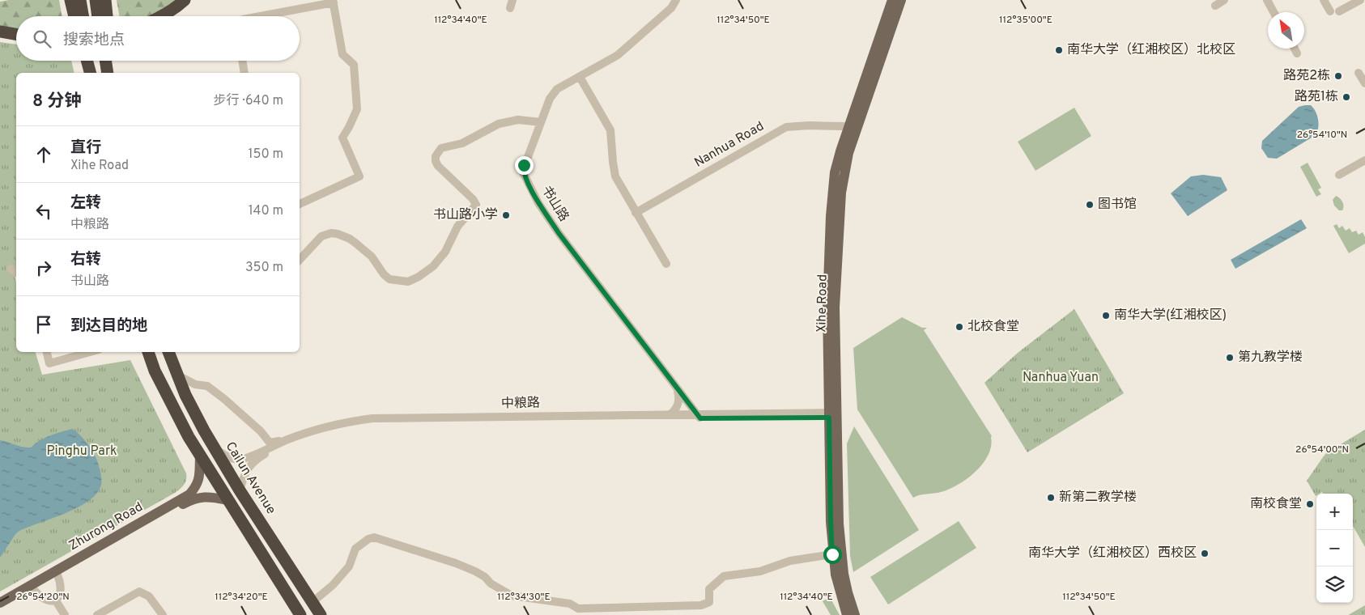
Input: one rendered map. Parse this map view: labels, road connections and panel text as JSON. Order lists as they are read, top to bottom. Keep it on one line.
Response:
{"streets":{"highway":["Cailun Avenue"],"main road":["Xihe Road","Zhurong Road"],"street":["Nanhua Road","书山路","中粮路"]},"crossings":[["书山路","中粮路"],["Xihe Road","中粮路"],["中粮路","Cailun Avenue"]],"parks":["Nanhua Yuan","Pinghu Park"],"places":["南华大学（红湘校区）北校区","路苑2栋","路苑1栋","图书馆","书山路小学","南华大学(红湘校区)","北校食堂","第九教学楼","新第二教学楼","南校食堂","南华大学（红湘校区）西校区"],"north":"top left","page":{"search":"搜索地点","heading":["8 分钟","步行 · 640 m"],"list":[["直行","Xihe Road","150 m"],["左转","中粮路","140 m"],["右转","书山路","350 m"],"到达目的地"],"map_buttons":["+","−"]},"coordinates":["112°35'00\"E","112°34'40\"E","112°34'50\"E","26°54'10\"N","26°54'00\"N","112°34'20\"E","112°34'30\"E","26°54'20\"N"]}
